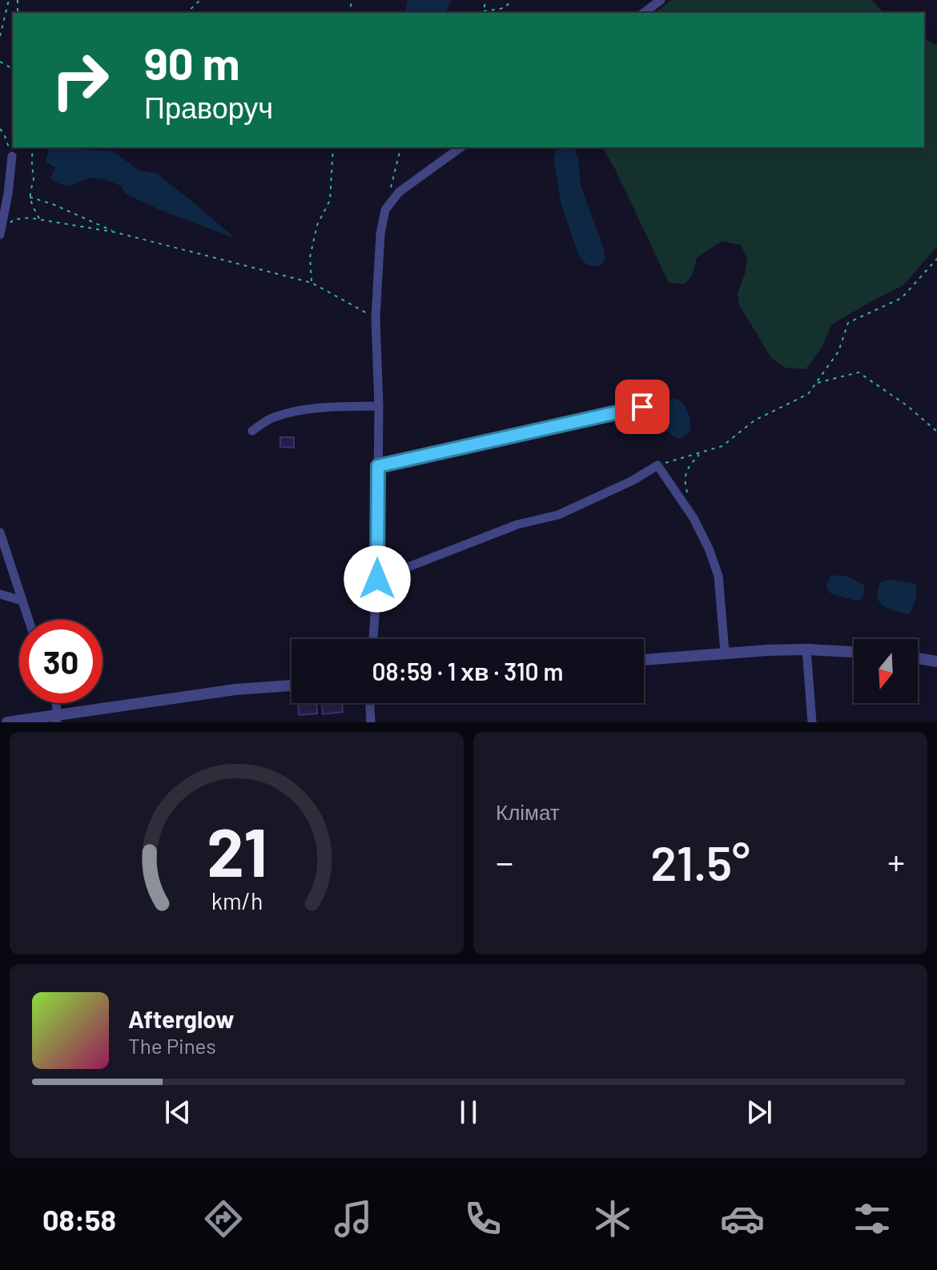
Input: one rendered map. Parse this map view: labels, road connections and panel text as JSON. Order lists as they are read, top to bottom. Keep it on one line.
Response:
{"north":"bottom","page":{"turn":["90 m","Праворуч"],"limit":"30","trip":"08:59 · 1 хв · 310 m","tile":"Клімат","heat":["−","21.5°","+"],"song":["Afterglow","The Pines"],"tabs":"08:58","gauge":["21","km/h"]}}
